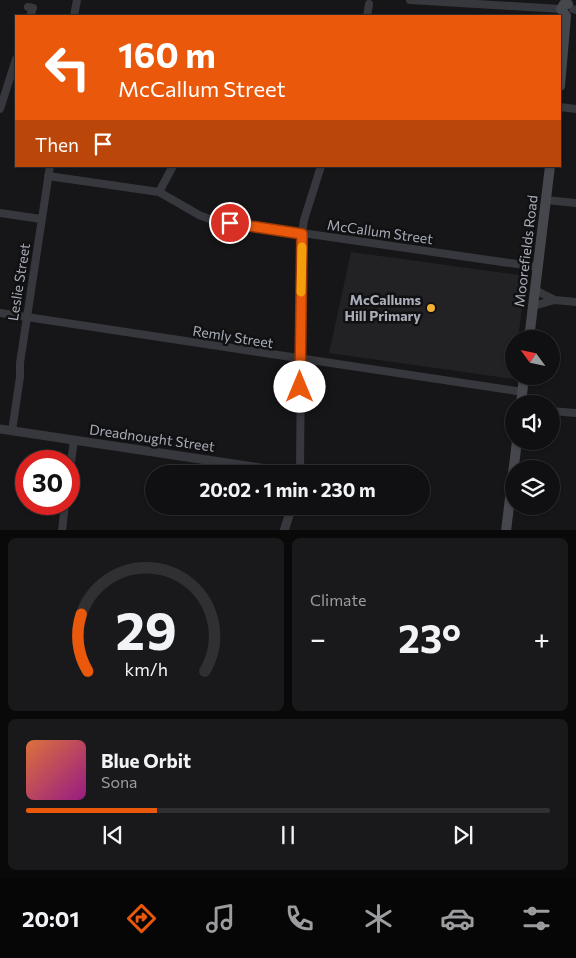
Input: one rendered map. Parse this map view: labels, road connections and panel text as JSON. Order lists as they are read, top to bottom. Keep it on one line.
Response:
{"streets":{"main road":["Moorefields Road"],"street":["McCallum Street","Leslie Street","Remly Street","Dreadnought Street"]},"crossings":[["McCallum Street","Moorefields Road"],["McCallum Street","Leslie Street"],["Leslie Street","Remly Street"],["Leslie Street","Dreadnought Street"]],"places":["McCallums Hill Primary"],"north":"top left","page":{"turn":["160 m","McCallum Street"],"then":"Then","limit":"30","trip":"20:02 · 1 min · 230 m","tile":"Climate","heat":["−","23°","+"],"song":["Blue Orbit","Sona"],"tabs":"20:01","gauge":["29","km/h"]}}
